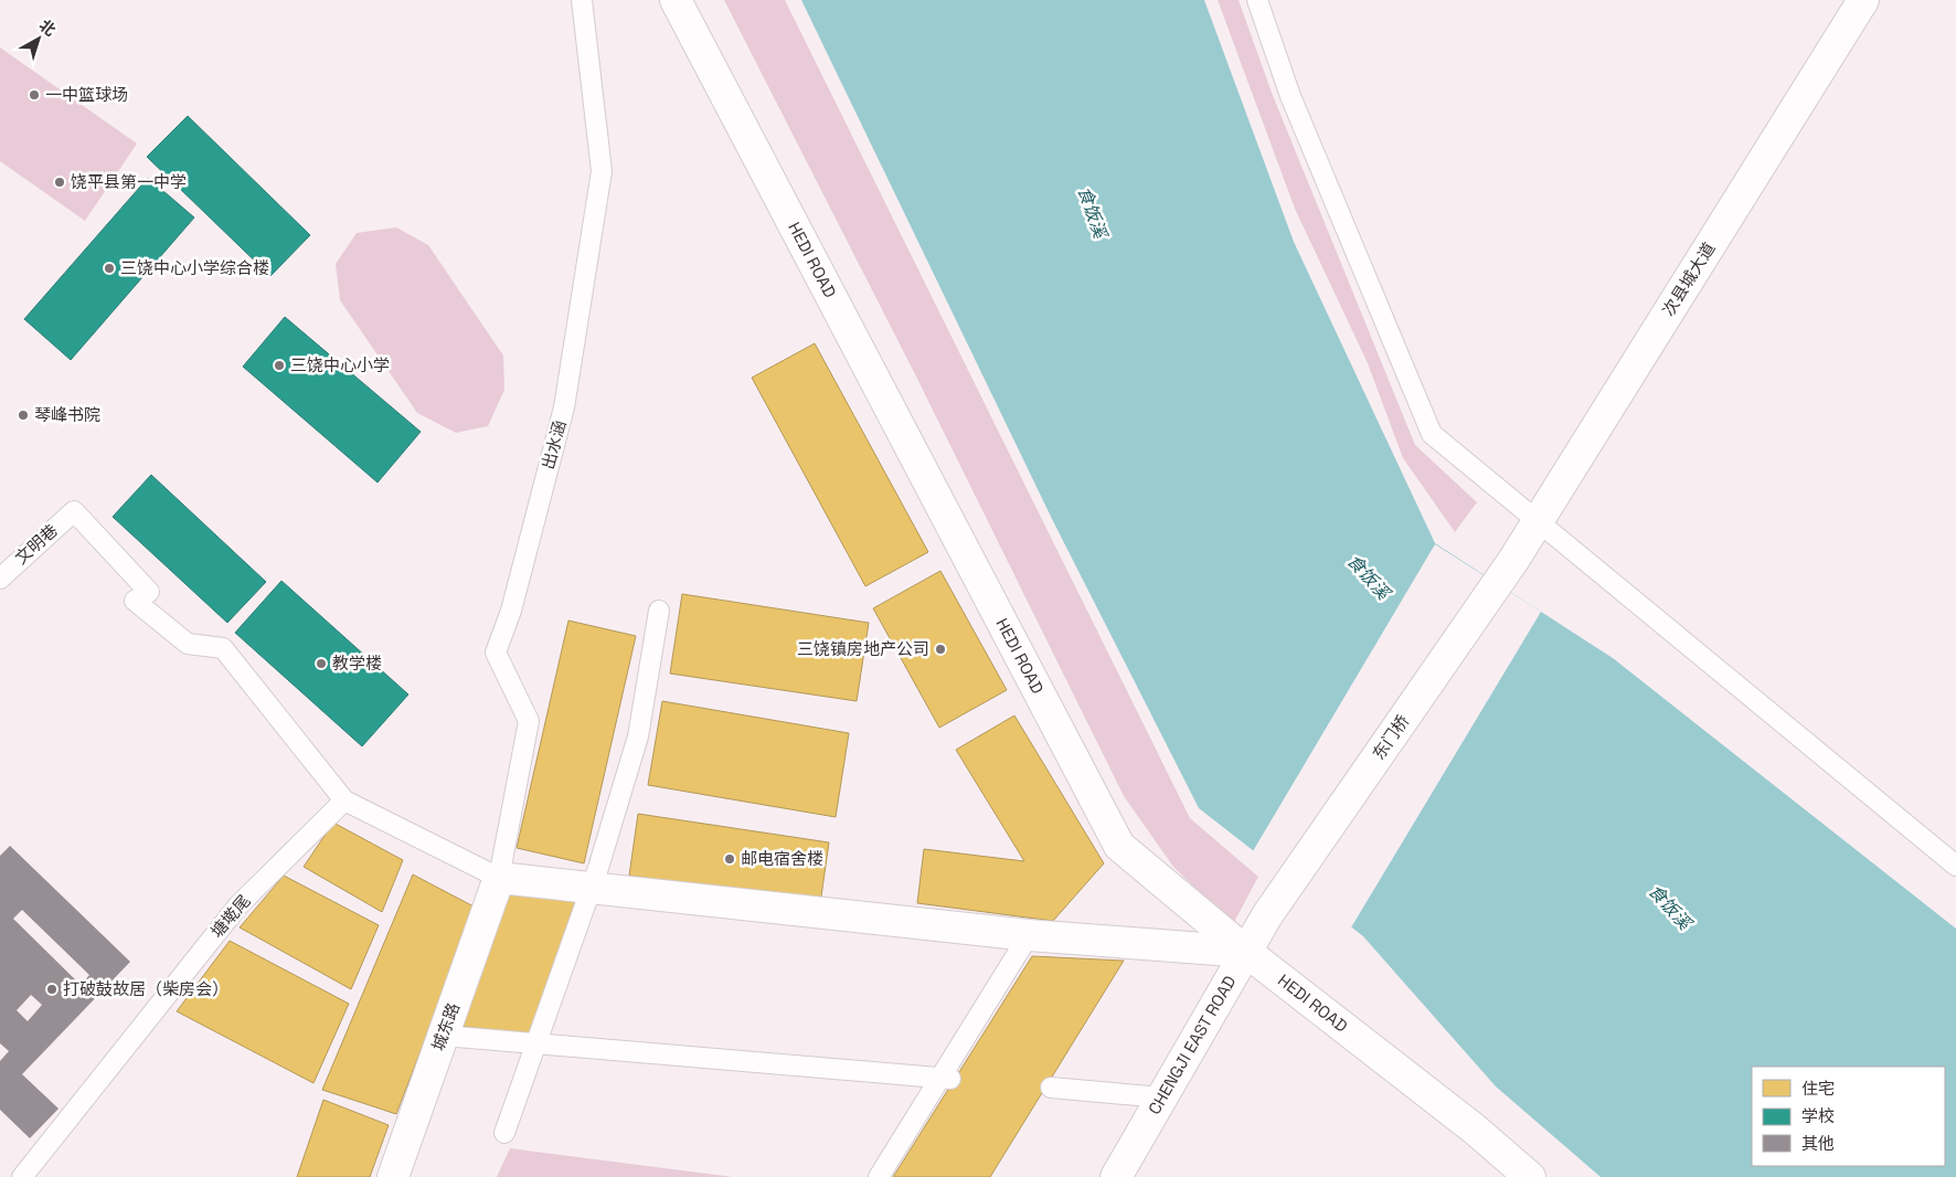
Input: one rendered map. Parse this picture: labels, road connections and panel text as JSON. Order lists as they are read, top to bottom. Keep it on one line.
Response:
{"streets":{"main road":["HEDI ROAD","次县城大道","东门桥","城东路","CHENGJI EAST ROAD"],"lane":["出水涵","文明巷","塘墘尾"]},"crossings":[["HEDI ROAD","CHENGJI EAST ROAD"],["次县城大道","东门桥"],["出水涵","城东路"],["文明巷","塘墘尾"],["东门桥","CHENGJI EAST ROAD"]],"water":["食饭溪"],"places":["一中篮球场","饶平县第一中学","三饶中心小学综合楼","三饶中心小学","琴峰书院","三饶镇房地产公司","教学楼","邮电宿舍楼","打破鼓故居（柴房会）"],"legend":["住宅","学校","其他"],"north":"top right"}
